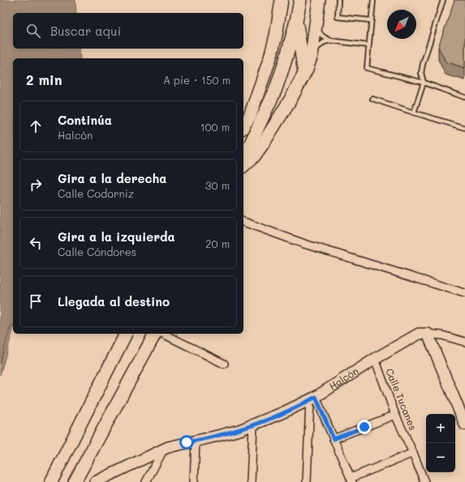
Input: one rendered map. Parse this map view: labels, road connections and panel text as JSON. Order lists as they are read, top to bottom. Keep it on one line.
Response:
{"streets":{"street":["Halcón","Calle Tucanes"]},"crossings":[["Halcón","Calle Tucanes"]],"north":"bottom left","page":{"search":"Buscar aquí","heading":["2 min","A pie · 150 m"],"list":[["Continúa","Halcón","100 m"],["Gira a la derecha","Calle Codorniz","30 m"],["Gira a la izquierda","Calle Cóndores","20 m"],"Llegada al destino"],"map_buttons":["+","−"]}}
